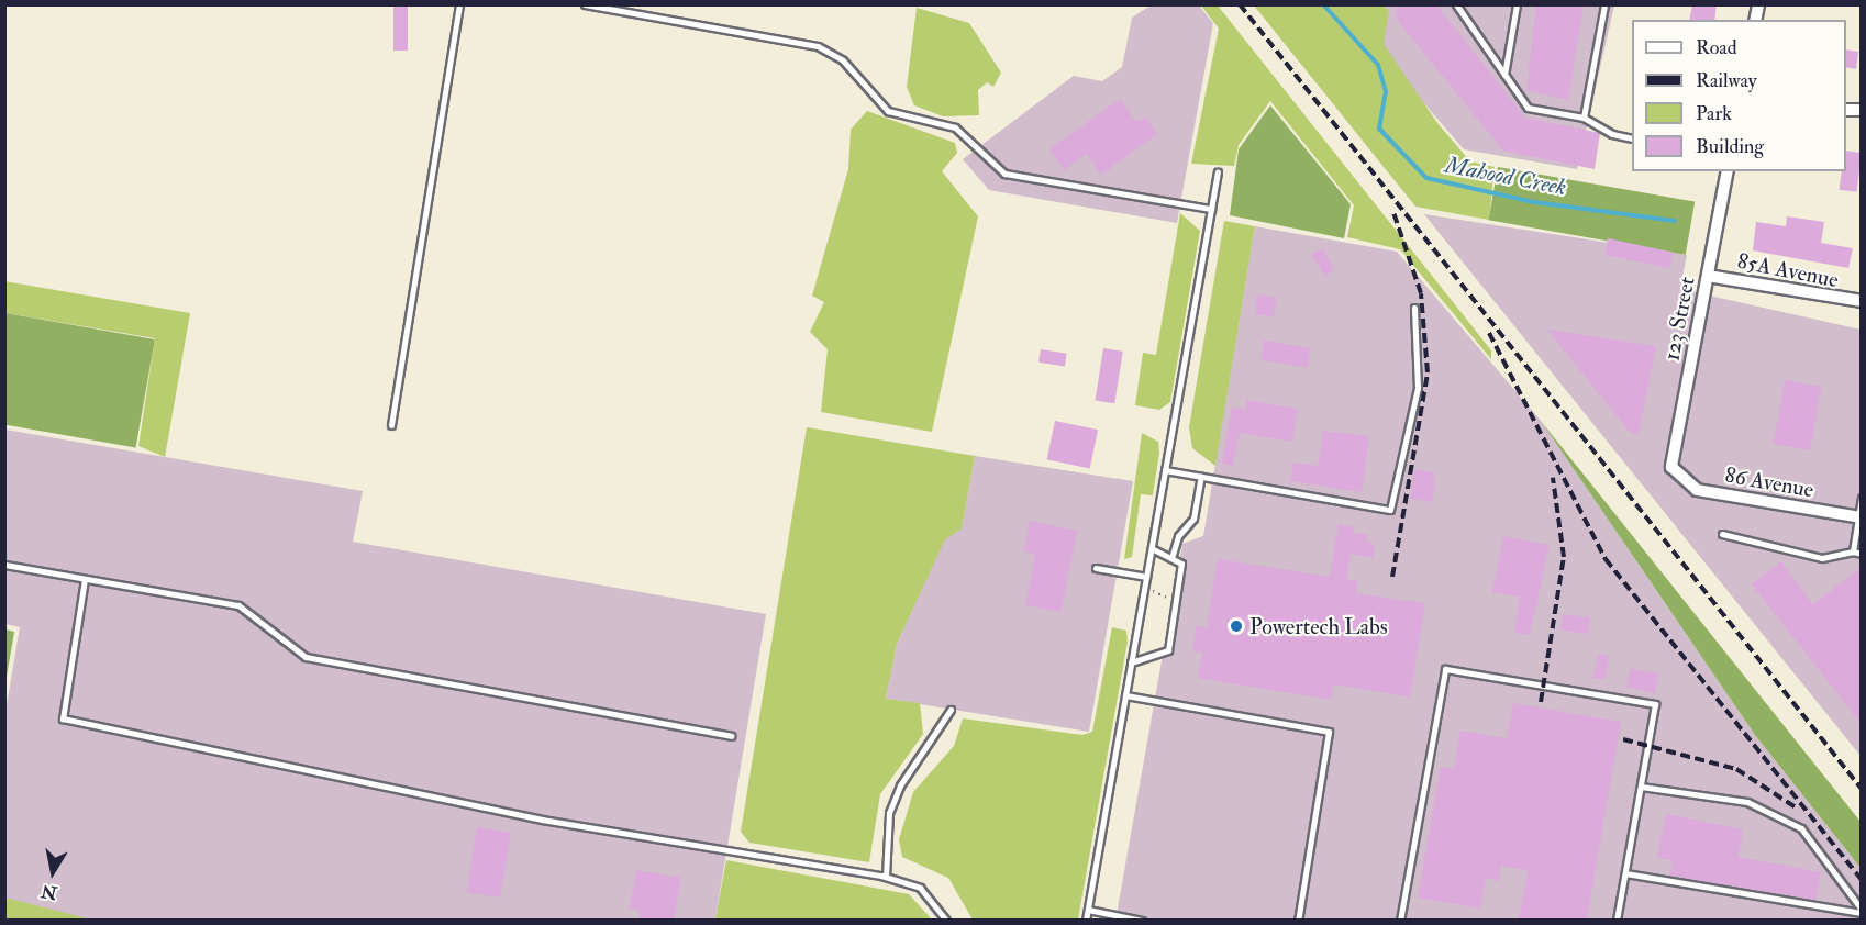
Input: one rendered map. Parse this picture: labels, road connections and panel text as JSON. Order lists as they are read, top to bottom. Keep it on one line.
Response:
{"streets":{"street":["85A Avenue","123 Street","86 Avenue"]},"crossings":[["85A Avenue","123 Street"],["123 Street","86 Avenue"]],"water":["Mahood Creek"],"places":["Powertech Labs"],"legend":["Road","Railway","Park","Building"],"north":"bottom"}
